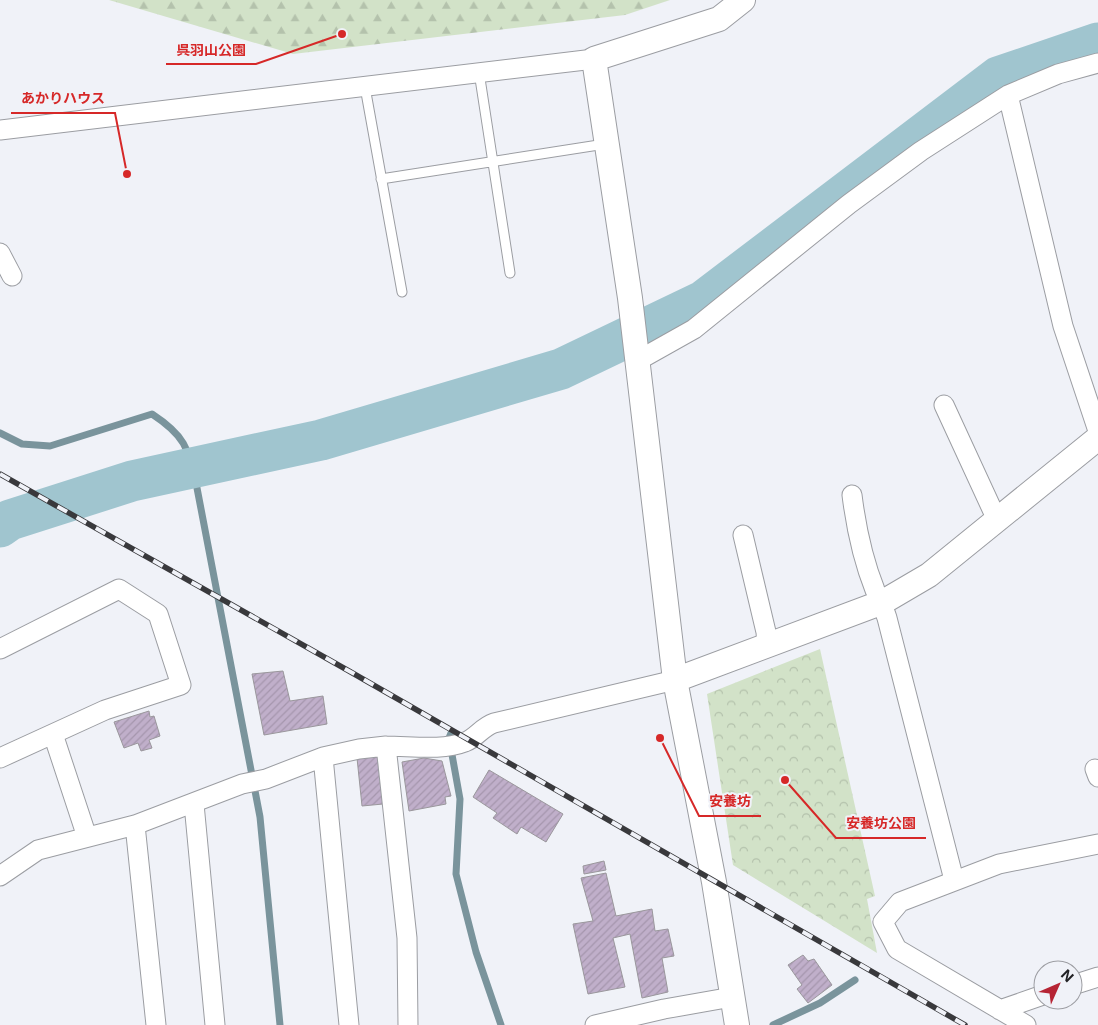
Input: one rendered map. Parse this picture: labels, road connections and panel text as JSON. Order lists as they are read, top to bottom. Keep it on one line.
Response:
{"places":["呉羽山公園","あかりハウス","安養坊","安養坊公園"],"north":"top right"}
